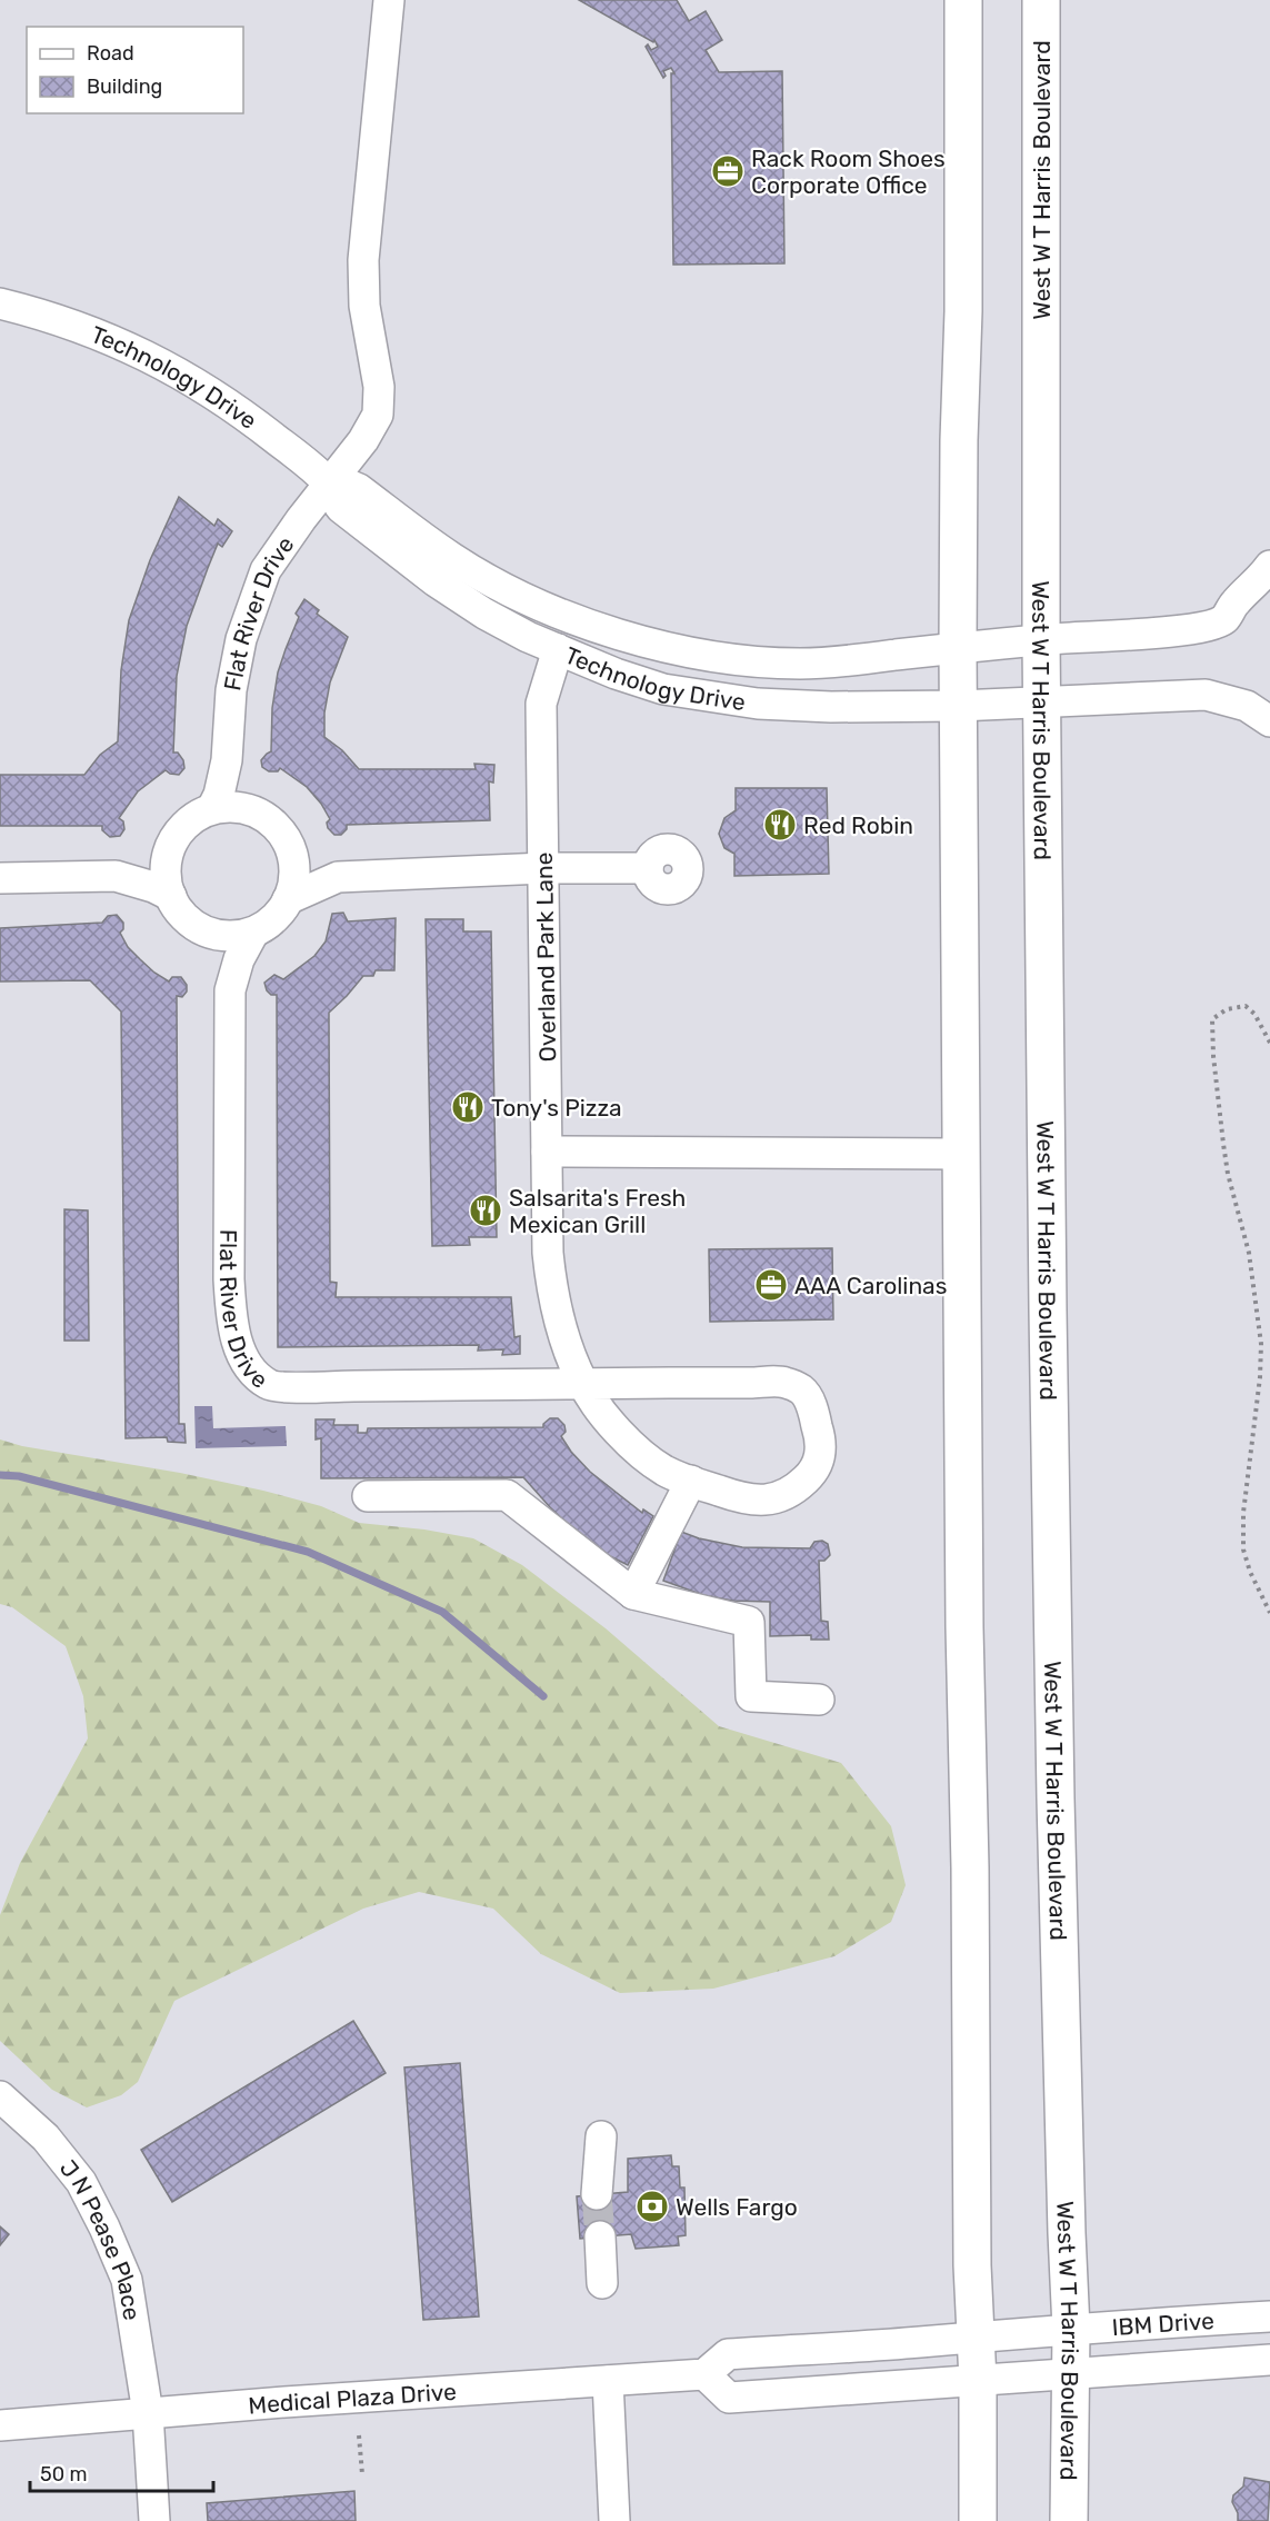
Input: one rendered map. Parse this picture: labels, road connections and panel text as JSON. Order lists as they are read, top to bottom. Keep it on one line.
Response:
{"streets":{"main road":["West W T Harris Boulevard"],"street":["Technology Drive","Flat River Drive","Overland Park Lane","J N Pease Place","IBM Drive","Medical Plaza Drive"]},"crossings":[["West W T Harris Boulevard","Technology Drive"],["West W T Harris Boulevard","IBM Drive"],["Technology Drive","Flat River Drive"],["Technology Drive","Overland Park Lane"],["Flat River Drive","Overland Park Lane"],["J N Pease Place","Medical Plaza Drive"]],"places":{"office":["Rack Room Shoes Corporate Office","AAA Carolinas"],"restaurant":["Red Robin","Tony's Pizza","Salsarita's Fresh Mexican Grill"],"bank":["Wells Fargo"]},"legend":["Road","Building"],"scale_bar":"50 m"}
